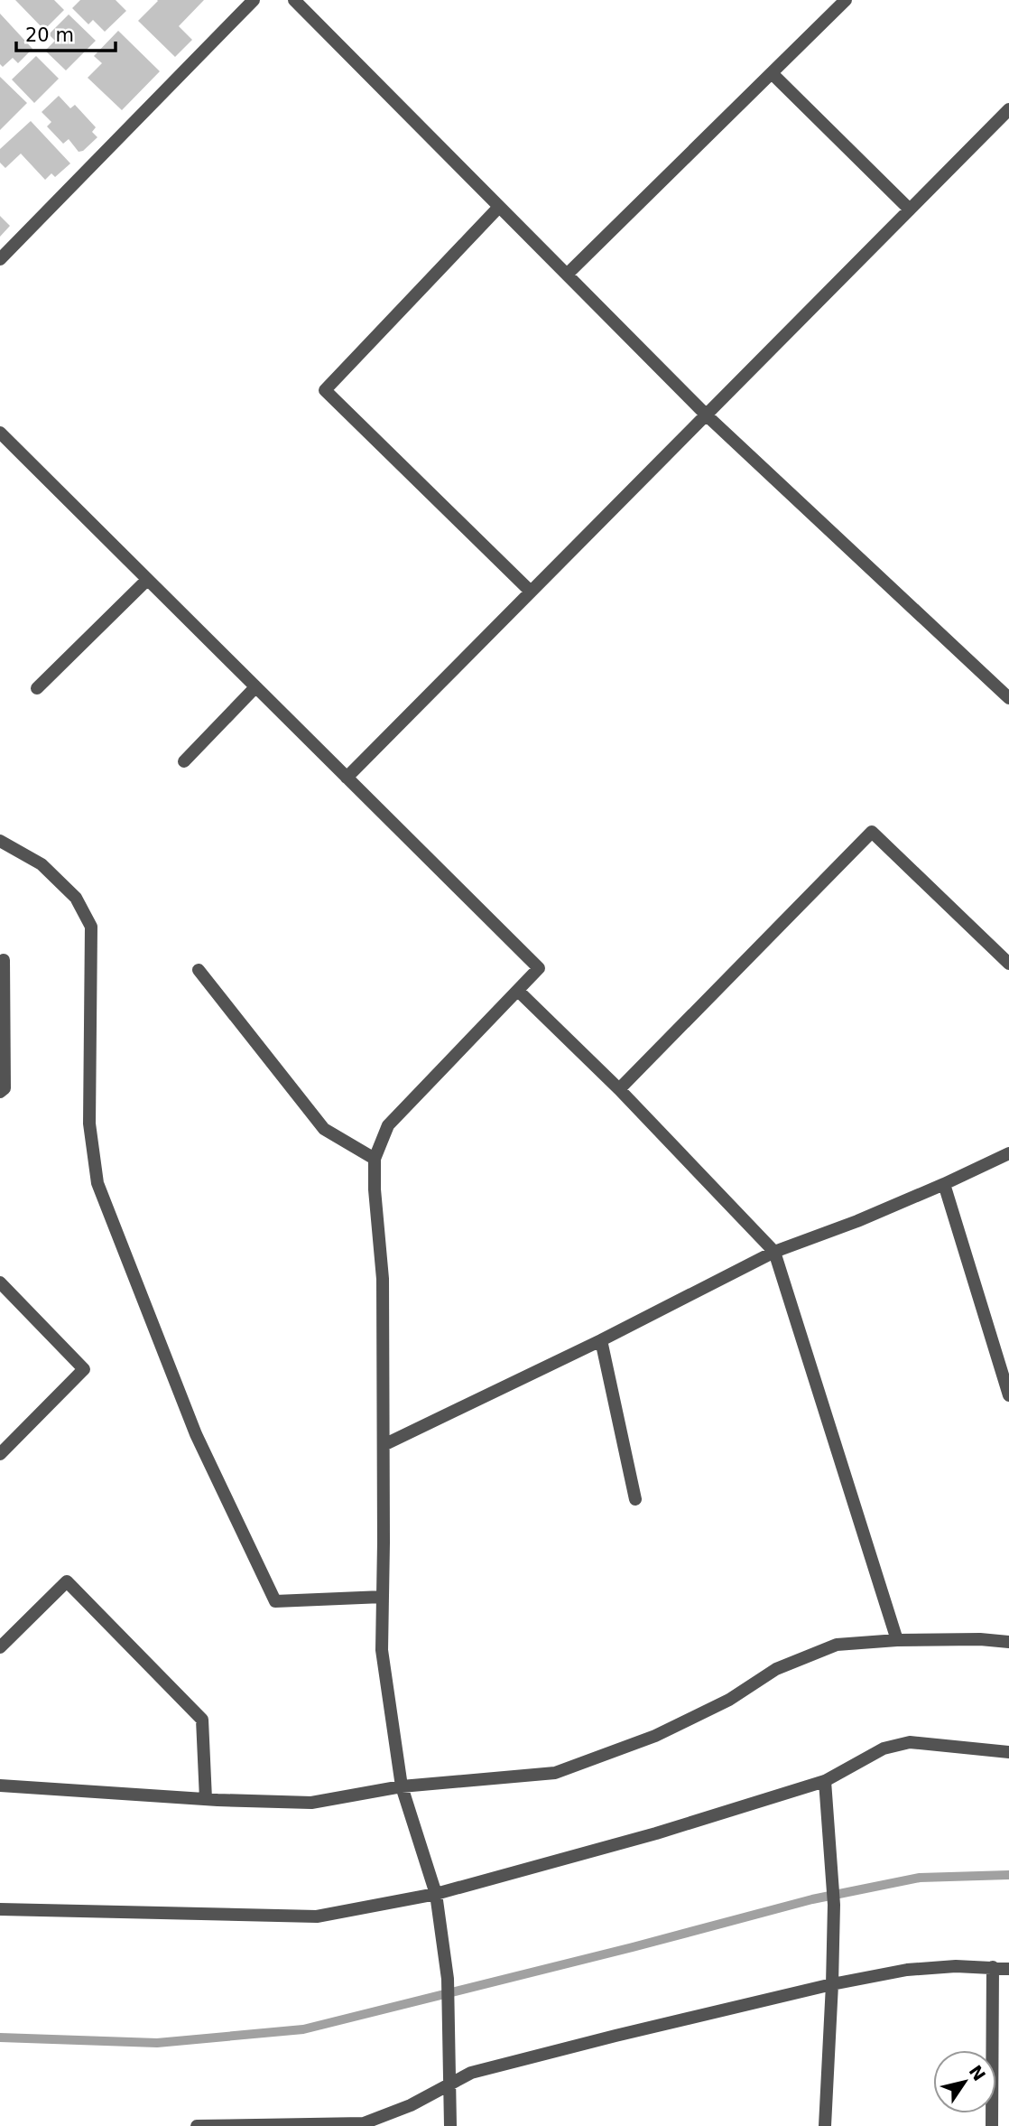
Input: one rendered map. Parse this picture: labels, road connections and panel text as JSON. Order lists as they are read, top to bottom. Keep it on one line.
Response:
{"scale_bar":"20 m","north":"top right"}
